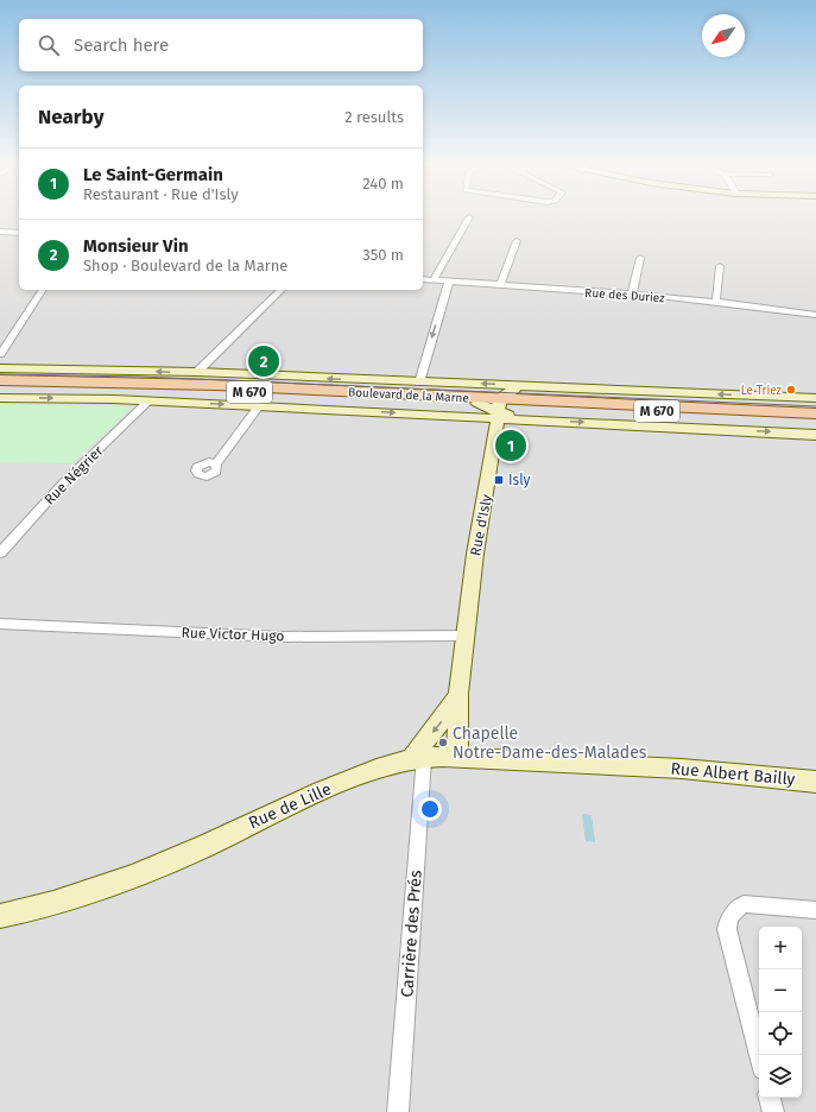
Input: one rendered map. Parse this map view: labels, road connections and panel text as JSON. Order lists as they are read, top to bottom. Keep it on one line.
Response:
{"streets":{"main road":["M 670","Boulevard de la Marne","Rue d'Isly","Rue Albert Bailly","Rue de Lille"],"street":["Rue des Duriez","Rue Négrier","Rue Victor Hugo","Carrière des Prés"]},"crossings":[["Boulevard de la Marne","Rue Négrier"],["Boulevard de la Marne","Rue d'Isly"],["Rue d'Isly","Rue Victor Hugo"],["Rue d'Isly","Rue de Lille"],["Rue d'Isly","Carrière des Prés"],["Rue Albert Bailly","Rue de Lille"],["Rue de Lille","Carrière des Prés"]],"places":{"other":["Le Triez","Chapelle Notre-Dame-des-Malades"],"transit":["Isly"]},"north":"bottom left","page":{"search":"Search here","heading":["Nearby","2 results"],"list":[{"mark":"1","name":"Le Saint-Germain","note":"Restaurant · Rue d'Isly","value":"240 m"},{"mark":"2","name":"Monsieur Vin","note":"Shop · Boulevard de la Marne","value":"350 m"}],"pins":["2","1"],"map_buttons":["+","−"]}}
